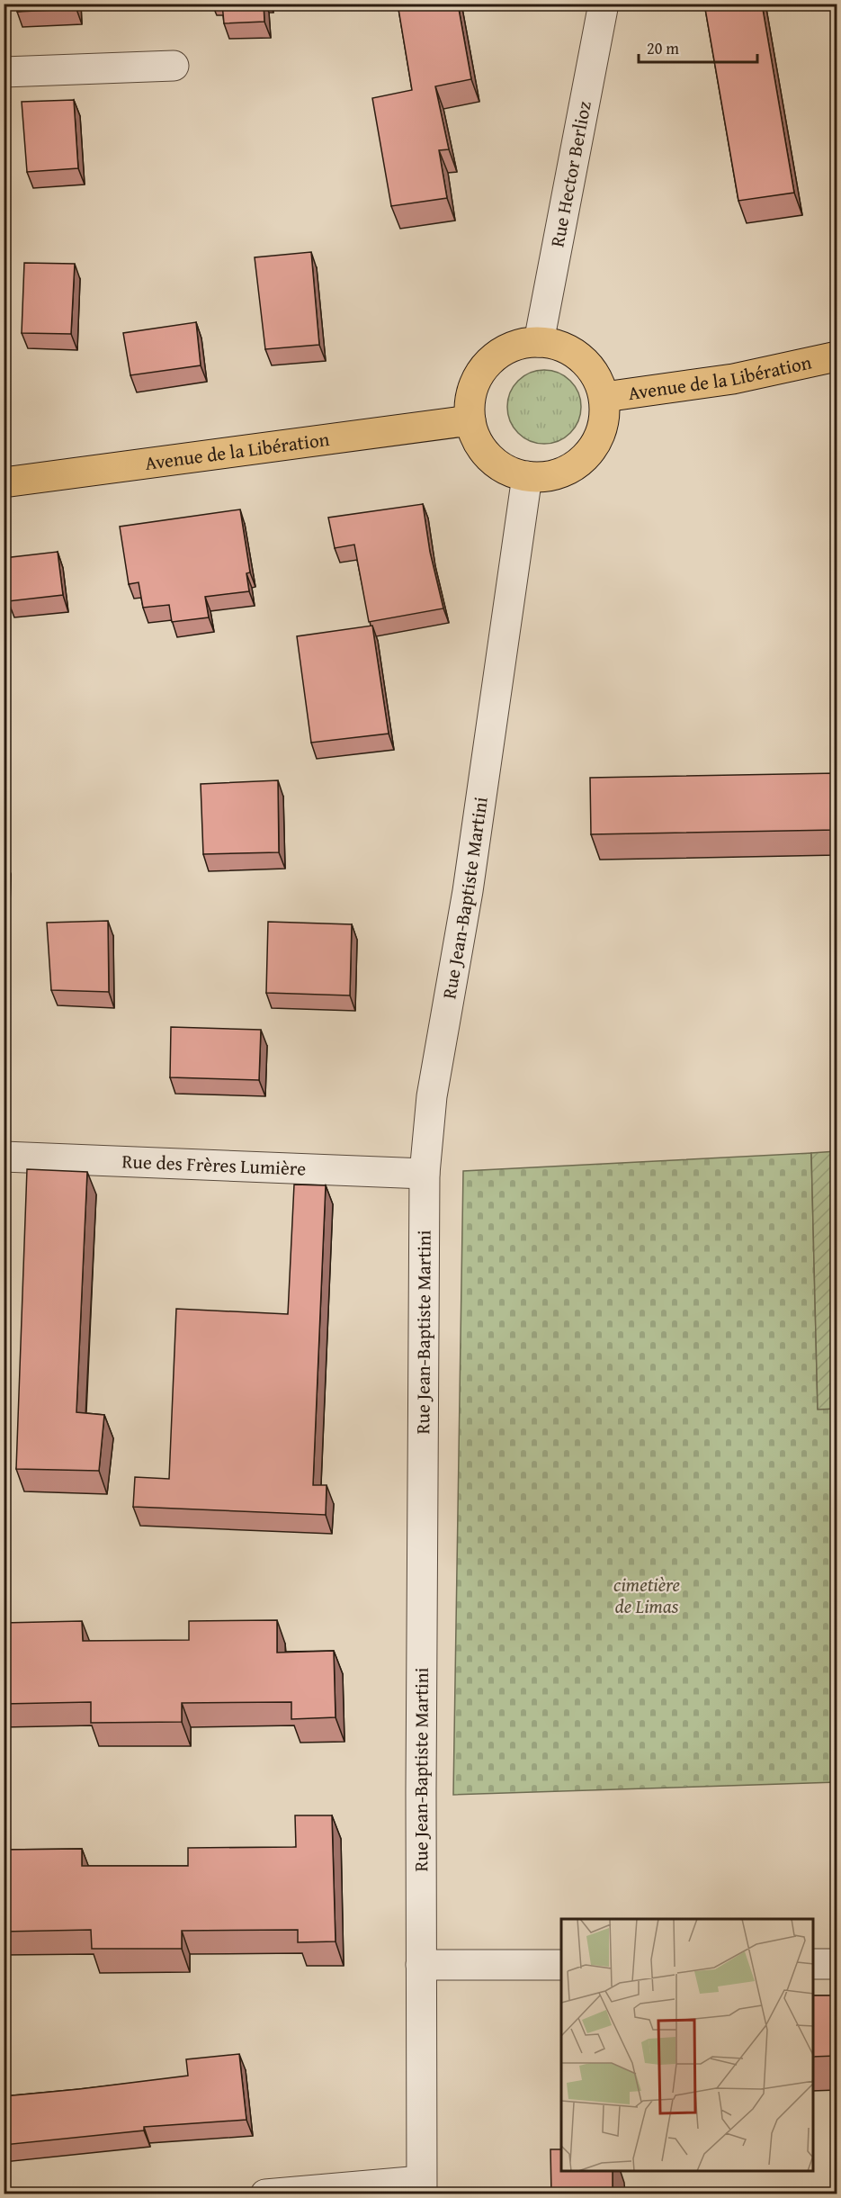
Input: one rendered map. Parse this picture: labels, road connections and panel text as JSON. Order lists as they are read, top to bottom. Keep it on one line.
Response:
{"streets":{"main road":["Avenue de la Libération"],"street":["Rue Hector Berlioz","Rue Jean-Baptiste Martini","Rue des Frères Lumière"]},"crossings":[["Rue Hector Berlioz","Avenue de la Libération"],["Rue Hector Berlioz","Rue Jean-Baptiste Martini"],["Avenue de la Libération","Rue Jean-Baptiste Martini"],["Rue Jean-Baptiste Martini","Rue des Frères Lumière"]],"parks":["cimetière de Limas"],"scale_bar":"20 m"}
